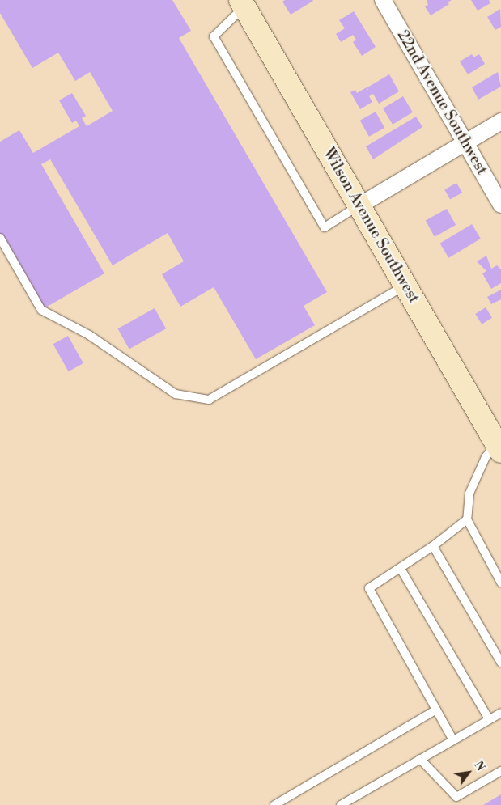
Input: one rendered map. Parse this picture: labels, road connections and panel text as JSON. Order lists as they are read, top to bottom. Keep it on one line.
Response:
{"streets":{"main road":["Wilson Avenue Southwest"],"street":["22nd Avenue Southwest"]},"north":"top right"}
